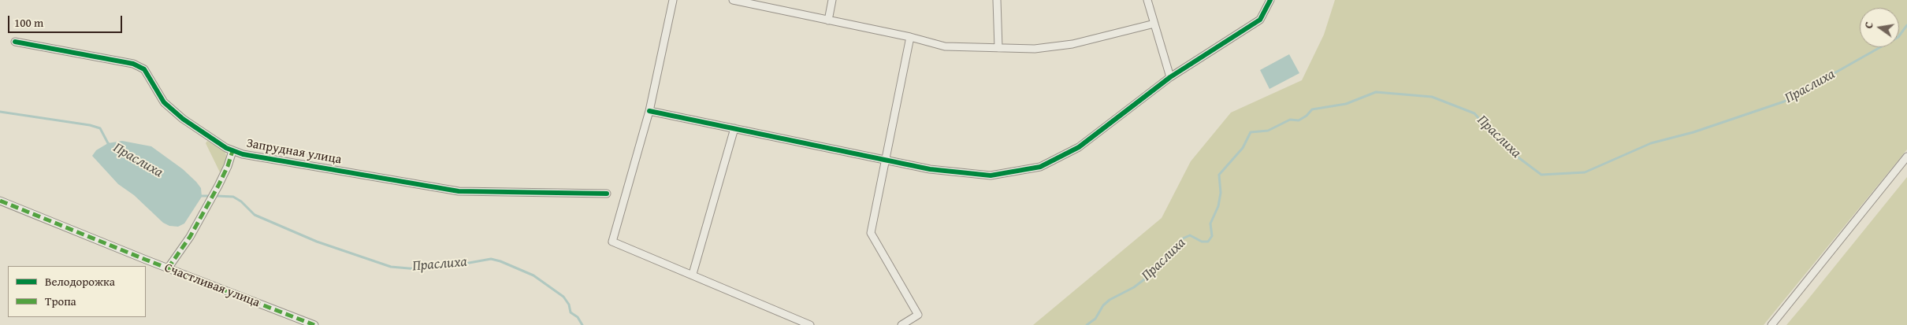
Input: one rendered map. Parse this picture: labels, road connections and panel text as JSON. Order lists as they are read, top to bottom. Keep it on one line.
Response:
{"streets":{"street":["Запрудная улица","Счастливая улица"]},"water":["Праслиха"],"legend":["Велодорожка","Тропа"],"scale_bar":"100 m","north":"left"}
